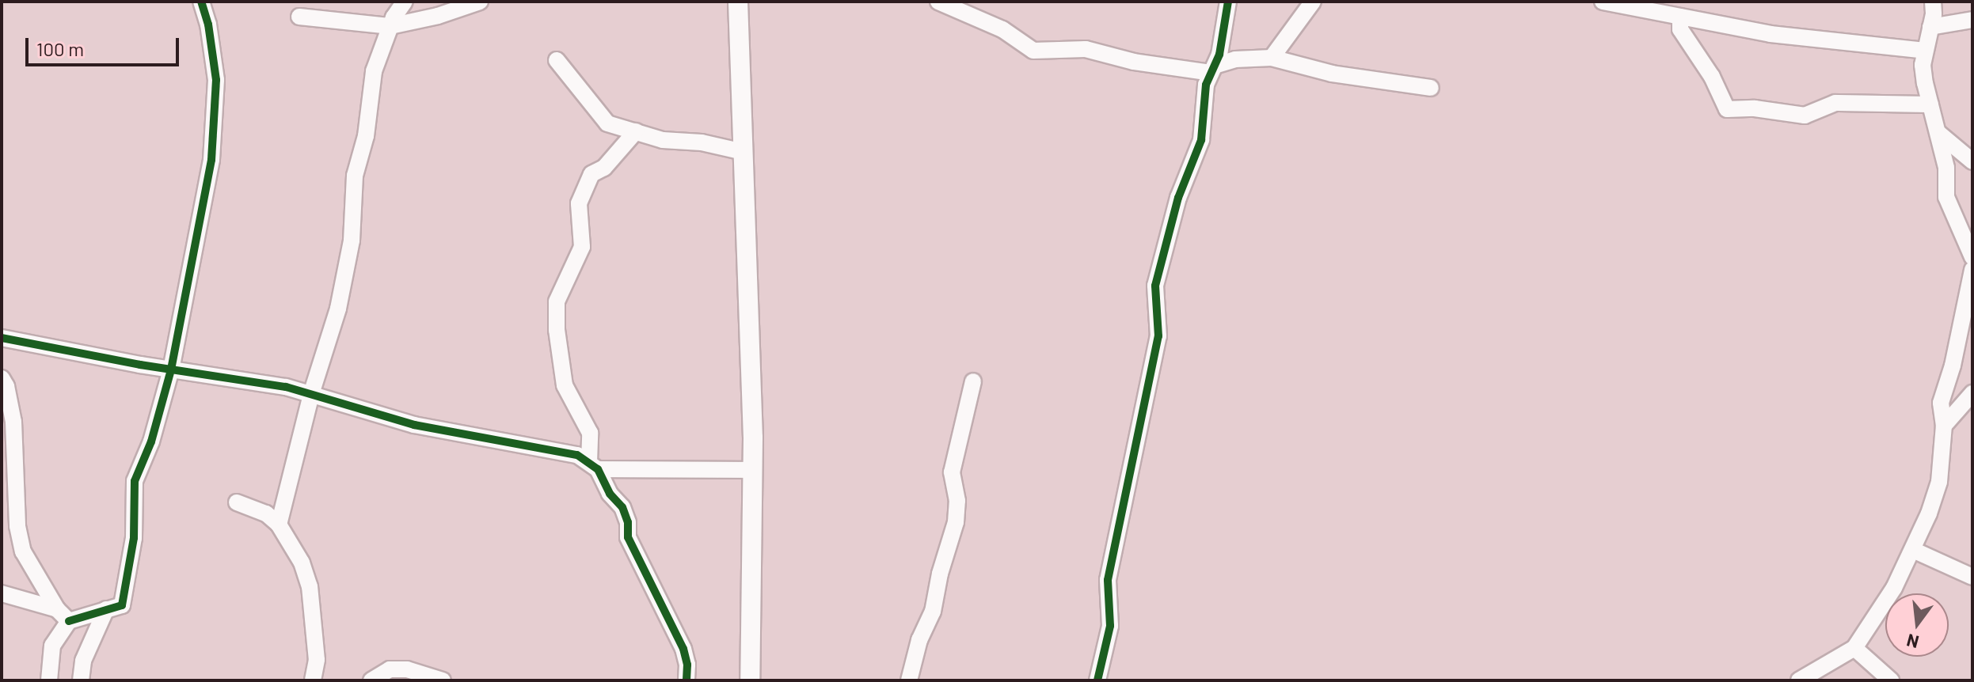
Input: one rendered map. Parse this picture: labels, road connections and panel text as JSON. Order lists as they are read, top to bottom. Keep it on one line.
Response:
{"scale_bar":"100 m","north":"bottom"}
